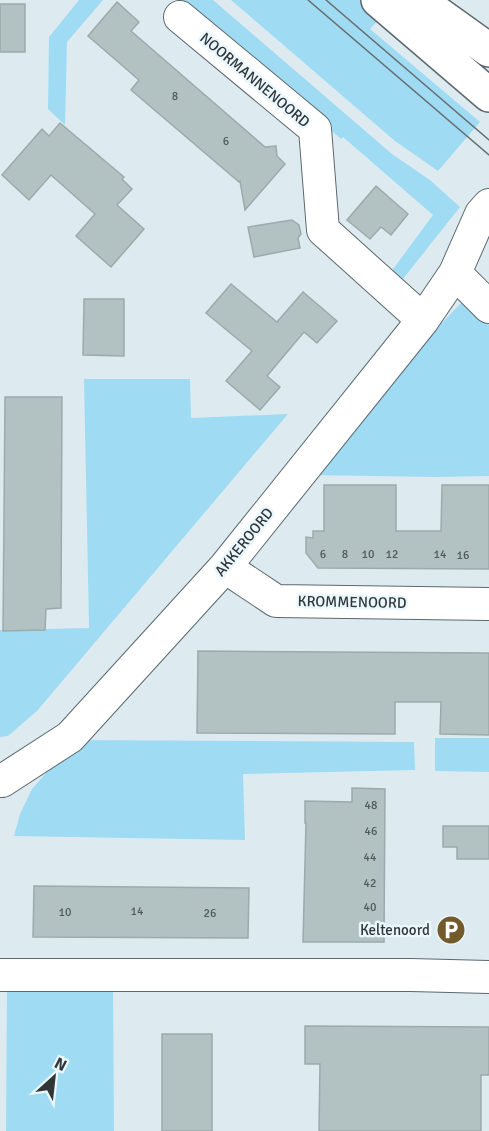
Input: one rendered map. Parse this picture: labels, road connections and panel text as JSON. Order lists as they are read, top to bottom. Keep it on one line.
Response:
{"streets":{"street":["NOORMANNENOORD","AKKEROORD","KROMMENOORD"]},"crossings":[["NOORMANNENOORD","AKKEROORD"],["AKKEROORD","KROMMENOORD"]],"places":{"parking":["Keltenoord"]},"house_numbers":["8","6","6","8","10","12","14","16","48","46","44","42","40","14","10","26"],"north":"top right"}
